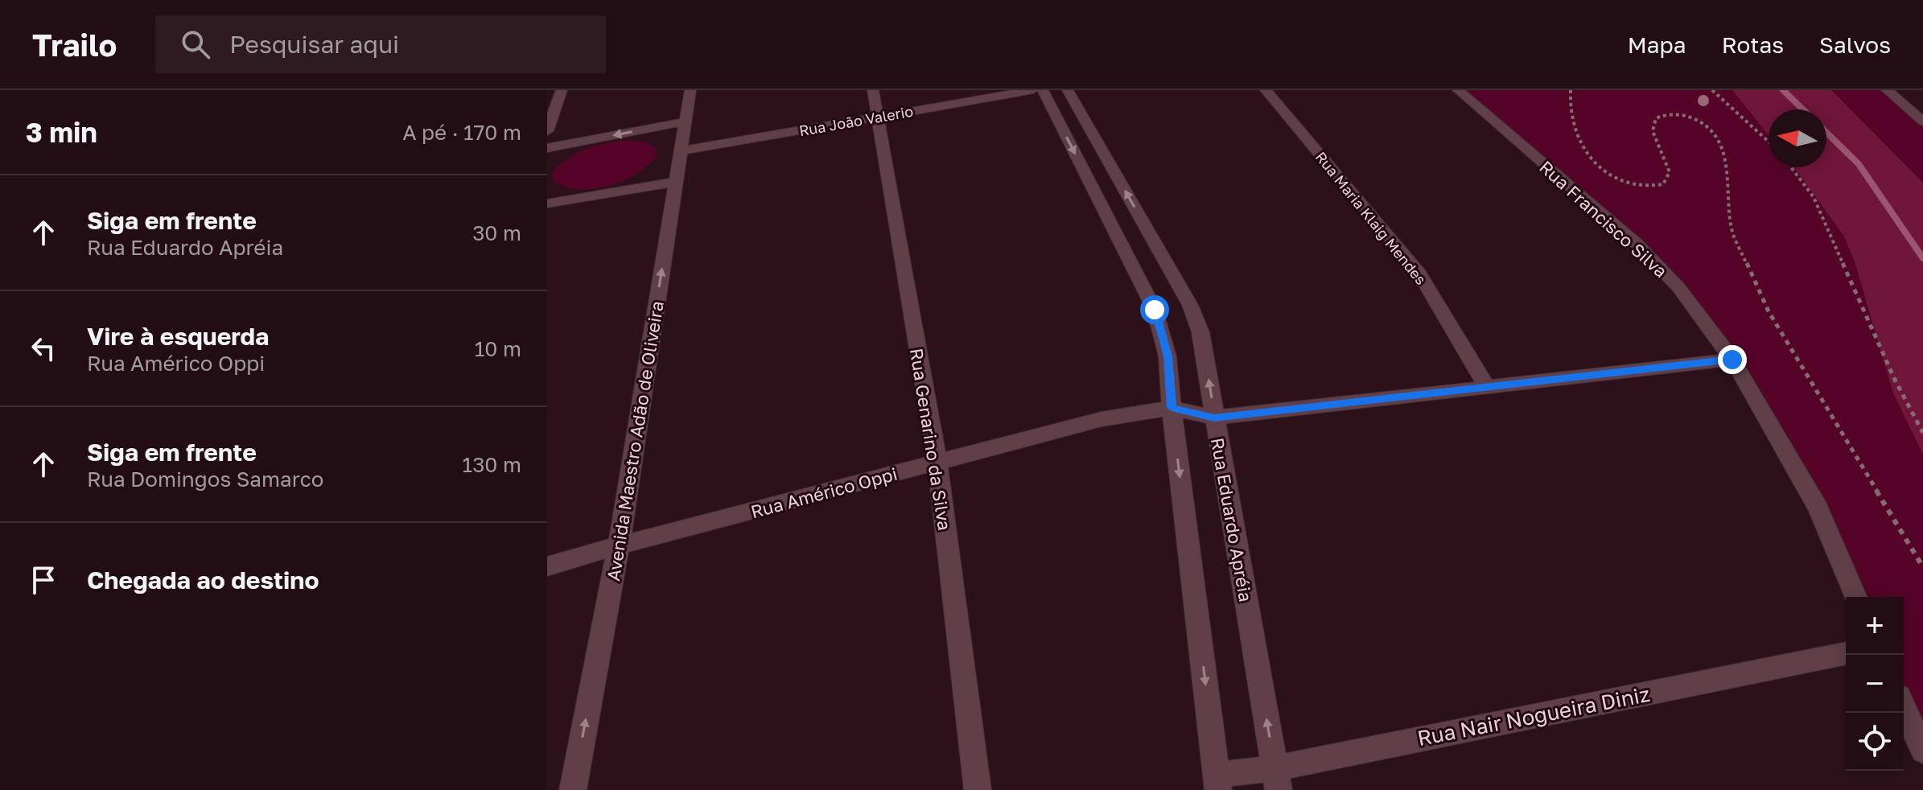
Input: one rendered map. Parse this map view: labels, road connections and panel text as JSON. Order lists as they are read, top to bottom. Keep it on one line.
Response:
{"streets":{"street":["Rua João Valerio","Rua Maria Klaig Mendes","Rua Francisco Silva","Rua Genarino da Silva","Avenida Maestro Adão de Oliveira","Rua Américo Oppi","Rua Eduardo Apréia","Rua Nair Nogueira Diniz"]},"crossings":[["Rua João Valerio","Rua Genarino da Silva"],["Rua João Valerio","Avenida Maestro Adão de Oliveira"],["Rua Maria Klaig Mendes","Rua Américo Oppi"],["Rua Francisco Silva","Rua Américo Oppi"],["Rua Genarino da Silva","Rua Américo Oppi"],["Avenida Maestro Adão de Oliveira","Rua Américo Oppi"],["Rua Américo Oppi","Rua Eduardo Apréia"],["Rua Eduardo Apréia","Rua Nair Nogueira Diniz"]],"one_way":["Avenida Maestro Adão de Oliveira"],"north":"left","page":{"header":"Trailo","search":"Pesquisar aqui","nav":["Mapa","Rotas","Salvos"],"heading":["3 min","A pé · 170 m"],"list":[["Siga em frente","Rua Eduardo Apréia","30 m"],["Vire à esquerda","Rua Américo Oppi","10 m"],["Siga em frente","Rua Domingos Samarco","130 m"],"Chegada ao destino"],"map_buttons":["+","−"]}}
